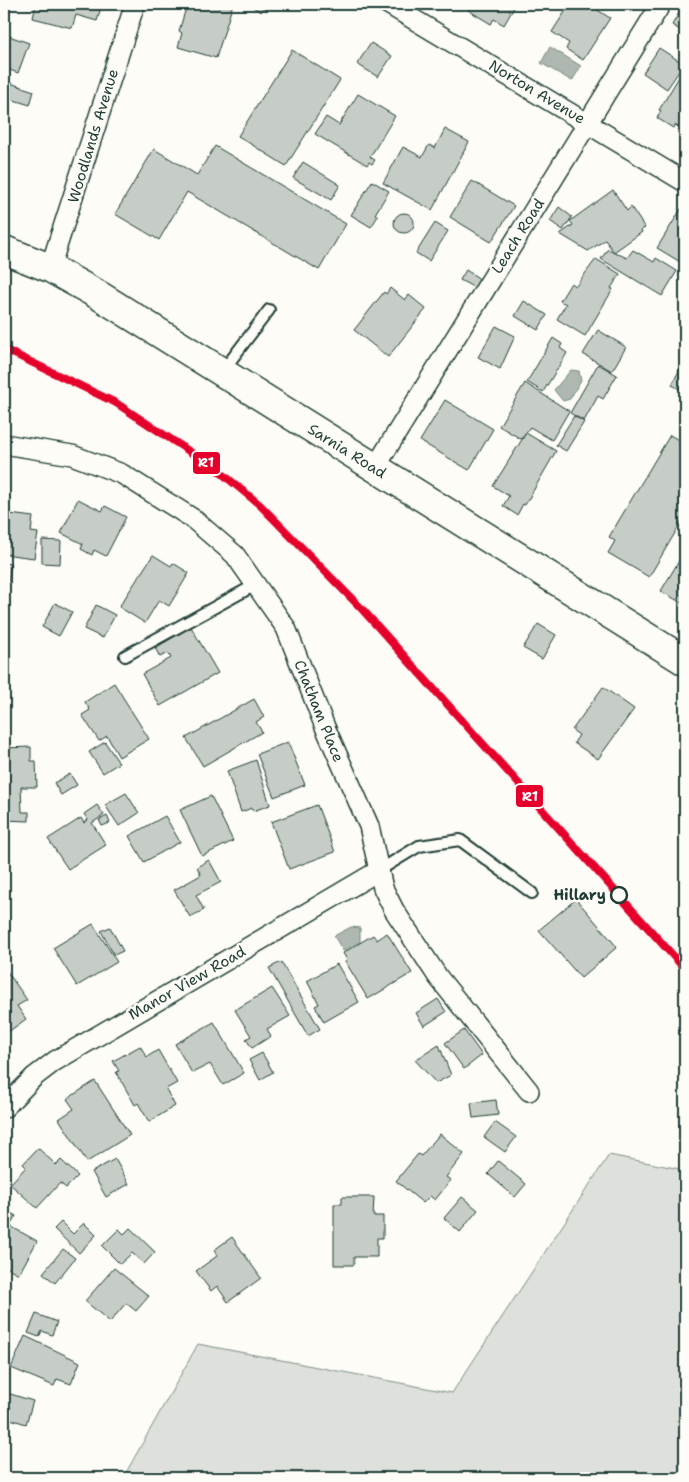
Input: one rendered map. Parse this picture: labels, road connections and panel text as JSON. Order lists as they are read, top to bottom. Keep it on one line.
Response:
{"streets":{"main road":["Sarnia Road"],"street":["Norton Avenue","Woodlands Avenue","Leach Road","Chatham Place","Manor View Road"]},"crossings":[["Norton Avenue","Leach Road"],["Woodlands Avenue","Sarnia Road"],["Leach Road","Sarnia Road"],["Chatham Place","Manor View Road"]],"places":["Hillary"],"lines":["transit line R1"]}
